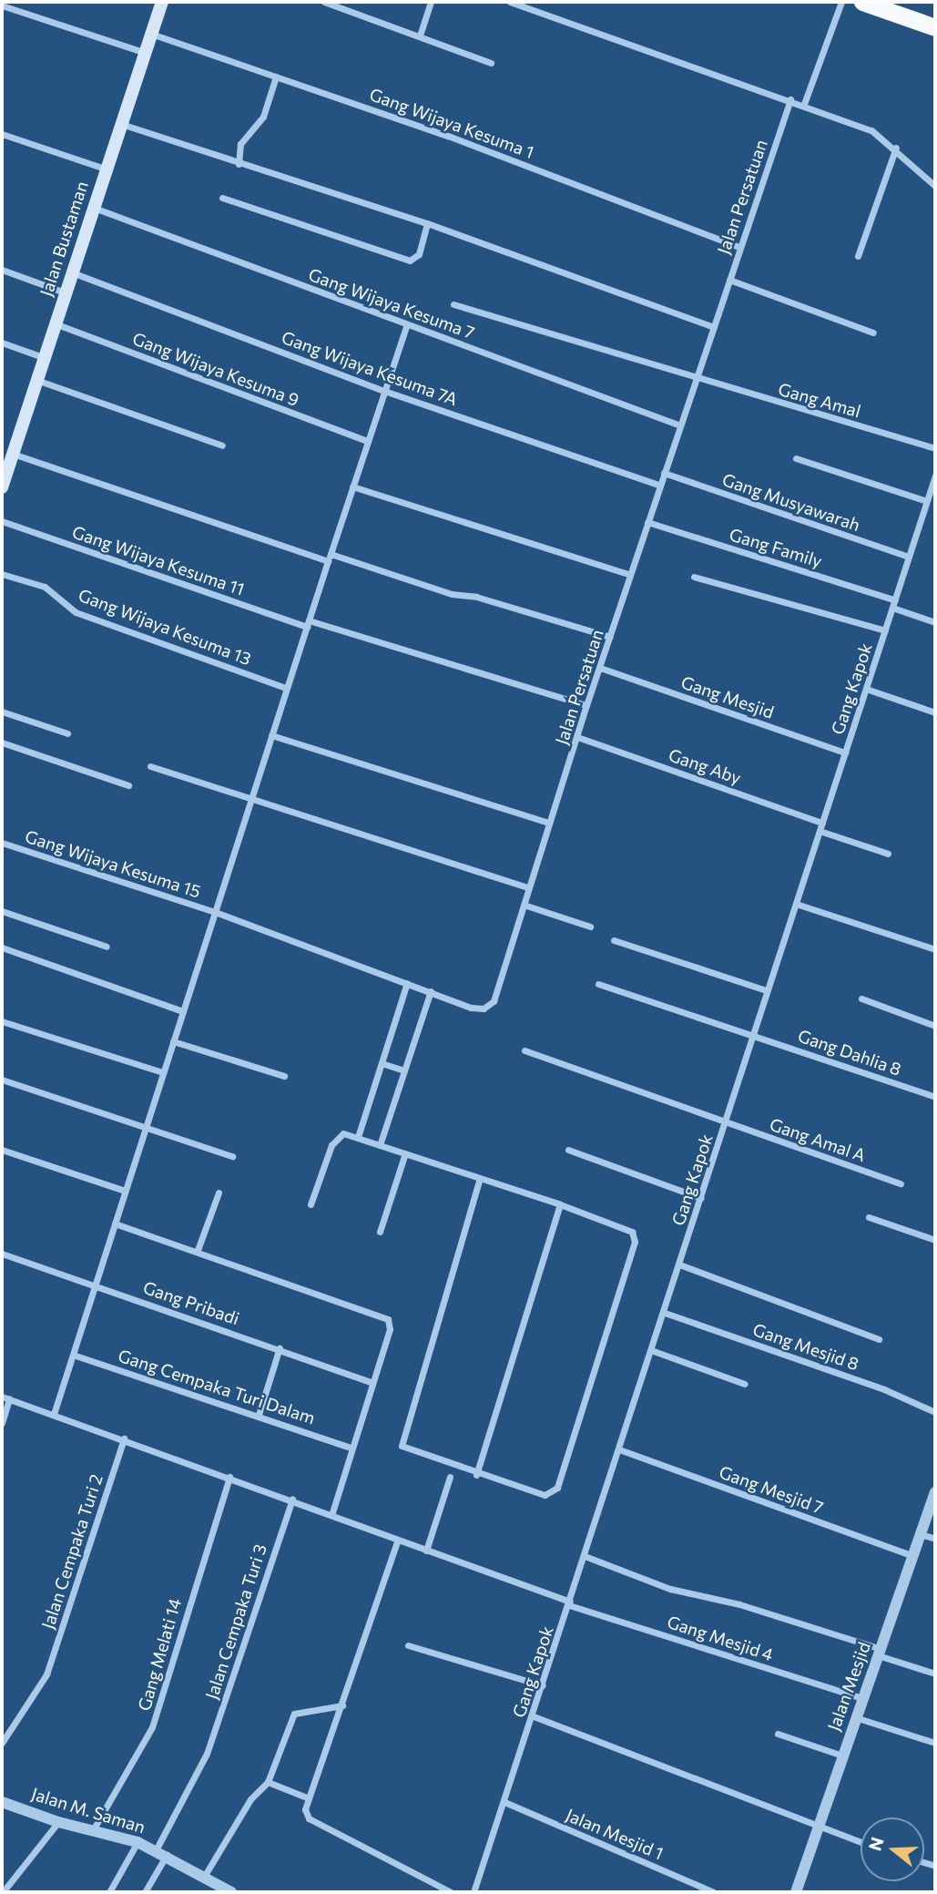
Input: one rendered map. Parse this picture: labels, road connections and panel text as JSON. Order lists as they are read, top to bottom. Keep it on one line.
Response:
{"streets":{"main road":["Jalan Bustaman"],"street":["Gang Wijaya Kesuma 1","Jalan Persatuan","Gang Wijaya Kesuma 7","Gang Wijaya Kesuma 7A","Gang Wijaya Kesuma 9","Gang Amal","Gang Musyawarah","Gang Family","Gang Wijaya Kesuma 11","Gang Wijaya Kesuma 13","Gang Kapok","Gang Mesjid","Gang Aby","Gang Wijaya Kesuma 15","Gang Dahlia 8","Gang Amal A","Gang Pribadi","Gang Mesjid 8","Gang Cempaka Turi Dalam","Gang Mesjid 7","Jalan Cempaka Turi 2","Jalan Cempaka Turi 3","Gang Mesjid 4","Gang Melati 14","Jalan Mesjid","Jalan M. Saman","Jalan Mesjid 1"]},"crossings":[["Gang Wijaya Kesuma 1","Jalan Persatuan"],["Gang Wijaya Kesuma 1","Jalan Bustaman"],["Jalan Persatuan","Gang Wijaya Kesuma 7"],["Jalan Persatuan","Gang Wijaya Kesuma 7A"],["Jalan Persatuan","Gang Amal"],["Jalan Persatuan","Gang Musyawarah"],["Jalan Persatuan","Gang Family"],["Jalan Persatuan","Gang Wijaya Kesuma 11"],["Jalan Persatuan","Gang Mesjid"],["Jalan Persatuan","Gang Aby"],["Jalan Persatuan","Gang Wijaya Kesuma 15"],["Jalan Bustaman","Gang Wijaya Kesuma 7"],["Jalan Bustaman","Gang Wijaya Kesuma 7A"],["Jalan Bustaman","Gang Wijaya Kesuma 9"],["Gang Musyawarah","Gang Kapok"],["Gang Family","Gang Kapok"],["Gang Kapok","Gang Mesjid"],["Gang Kapok","Gang Aby"],["Gang Kapok","Gang Dahlia 8"],["Gang Kapok","Gang Amal A"],["Gang Kapok","Gang Mesjid 8"],["Gang Kapok","Gang Mesjid 7"],["Gang Kapok","Gang Mesjid 4"],["Gang Kapok","Jalan Mesjid 1"],["Gang Mesjid 7","Jalan Mesjid"],["Jalan Cempaka Turi 2","Gang Mesjid 4"],["Jalan Cempaka Turi 3","Gang Mesjid 4"],["Jalan Cempaka Turi 3","Jalan M. Saman"],["Gang Mesjid 4","Gang Melati 14"],["Gang Mesjid 4","Jalan Mesjid"],["Gang Melati 14","Jalan M. Saman"]],"north":"left"}
